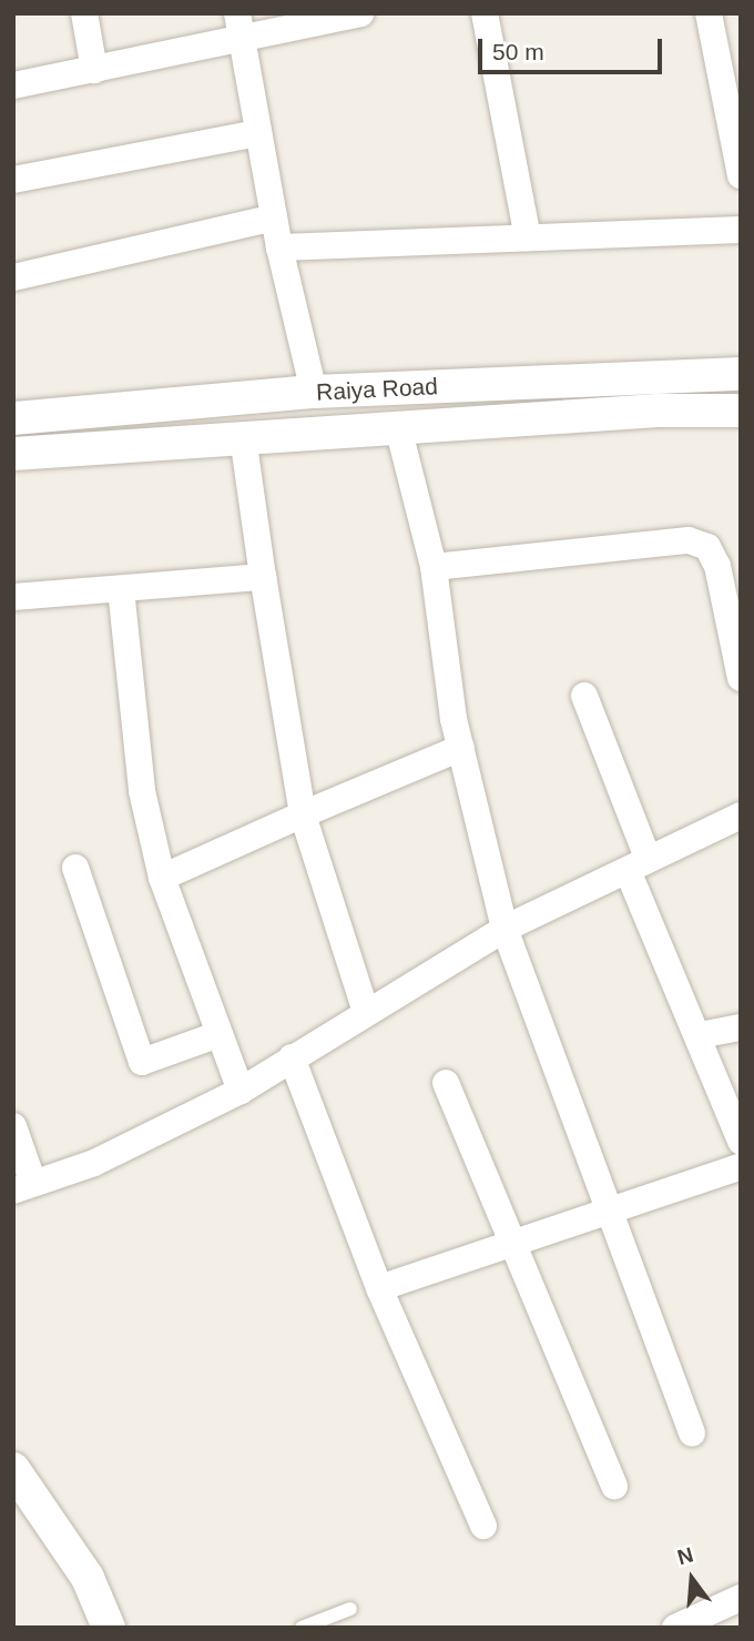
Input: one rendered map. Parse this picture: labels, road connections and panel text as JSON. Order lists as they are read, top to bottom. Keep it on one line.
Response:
{"streets":{"street":["Raiya Road"]},"scale_bar":"50 m","north":"top"}
